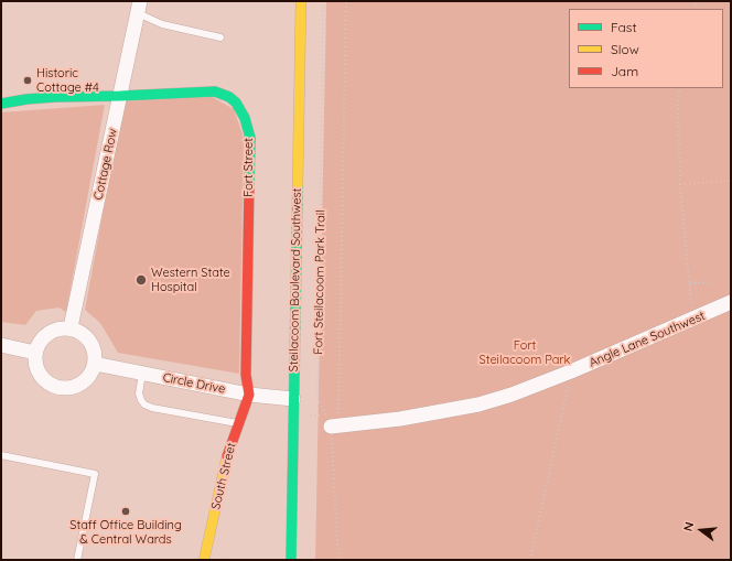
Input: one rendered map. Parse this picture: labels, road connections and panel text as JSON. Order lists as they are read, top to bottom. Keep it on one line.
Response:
{"streets":{"street":["Cottage Row","Fort Street","Steilacoom Boulevard Southwest","Angle Lane Southwest","Circle Drive","South Street"],"path":["Fort Steilacoom Park Trail"]},"crossings":[["Cottage Row","Fort Street"],["Cottage Row","Circle Drive"],["Fort Street","Circle Drive"],["Fort Street","South Street"],["Steilacoom Boulevard Southwest","Circle Drive"],["Fort Steilacoom Park Trail","Angle Lane Southwest"],["Circle Drive","South Street"]],"parks":["Fort Steilacoom Park"],"places":["Historic Cottage #4","Western State Hospital","Staff Office Building & Central Wards"],"legend":["Fast","Slow","Jam"],"north":"left"}
